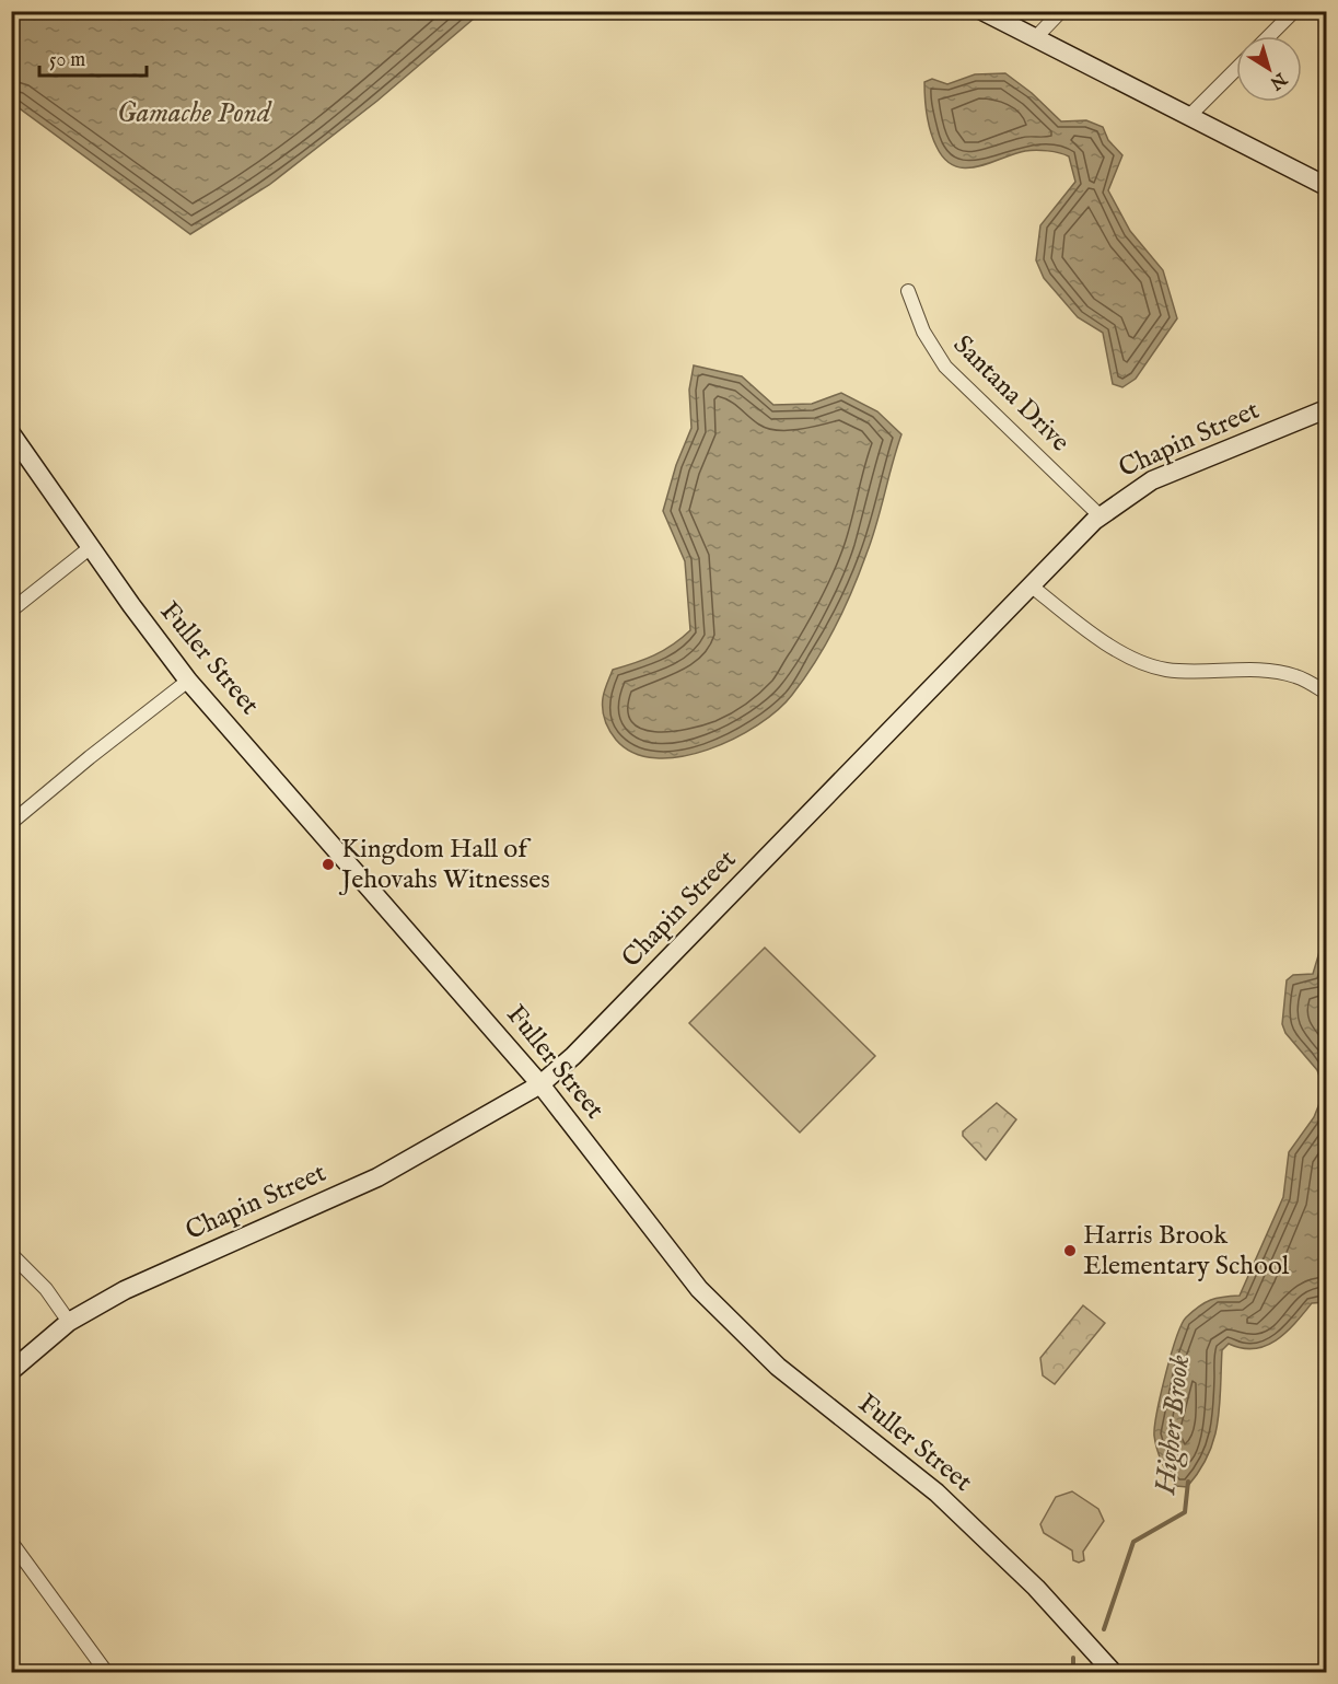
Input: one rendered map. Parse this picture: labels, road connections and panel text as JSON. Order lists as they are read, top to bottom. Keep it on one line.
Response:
{"streets":{"main road":["Chapin Street","Fuller Street"],"street":["Santana Drive"]},"crossings":[["Santana Drive","Chapin Street"],["Chapin Street","Fuller Street"]],"water":["Gamache Pond","Higher Brook"],"places":["Kingdom Hall of Jehovahs Witnesses","Harris Brook Elementary School"],"scale_bar":"50 m","north":"bottom right"}
